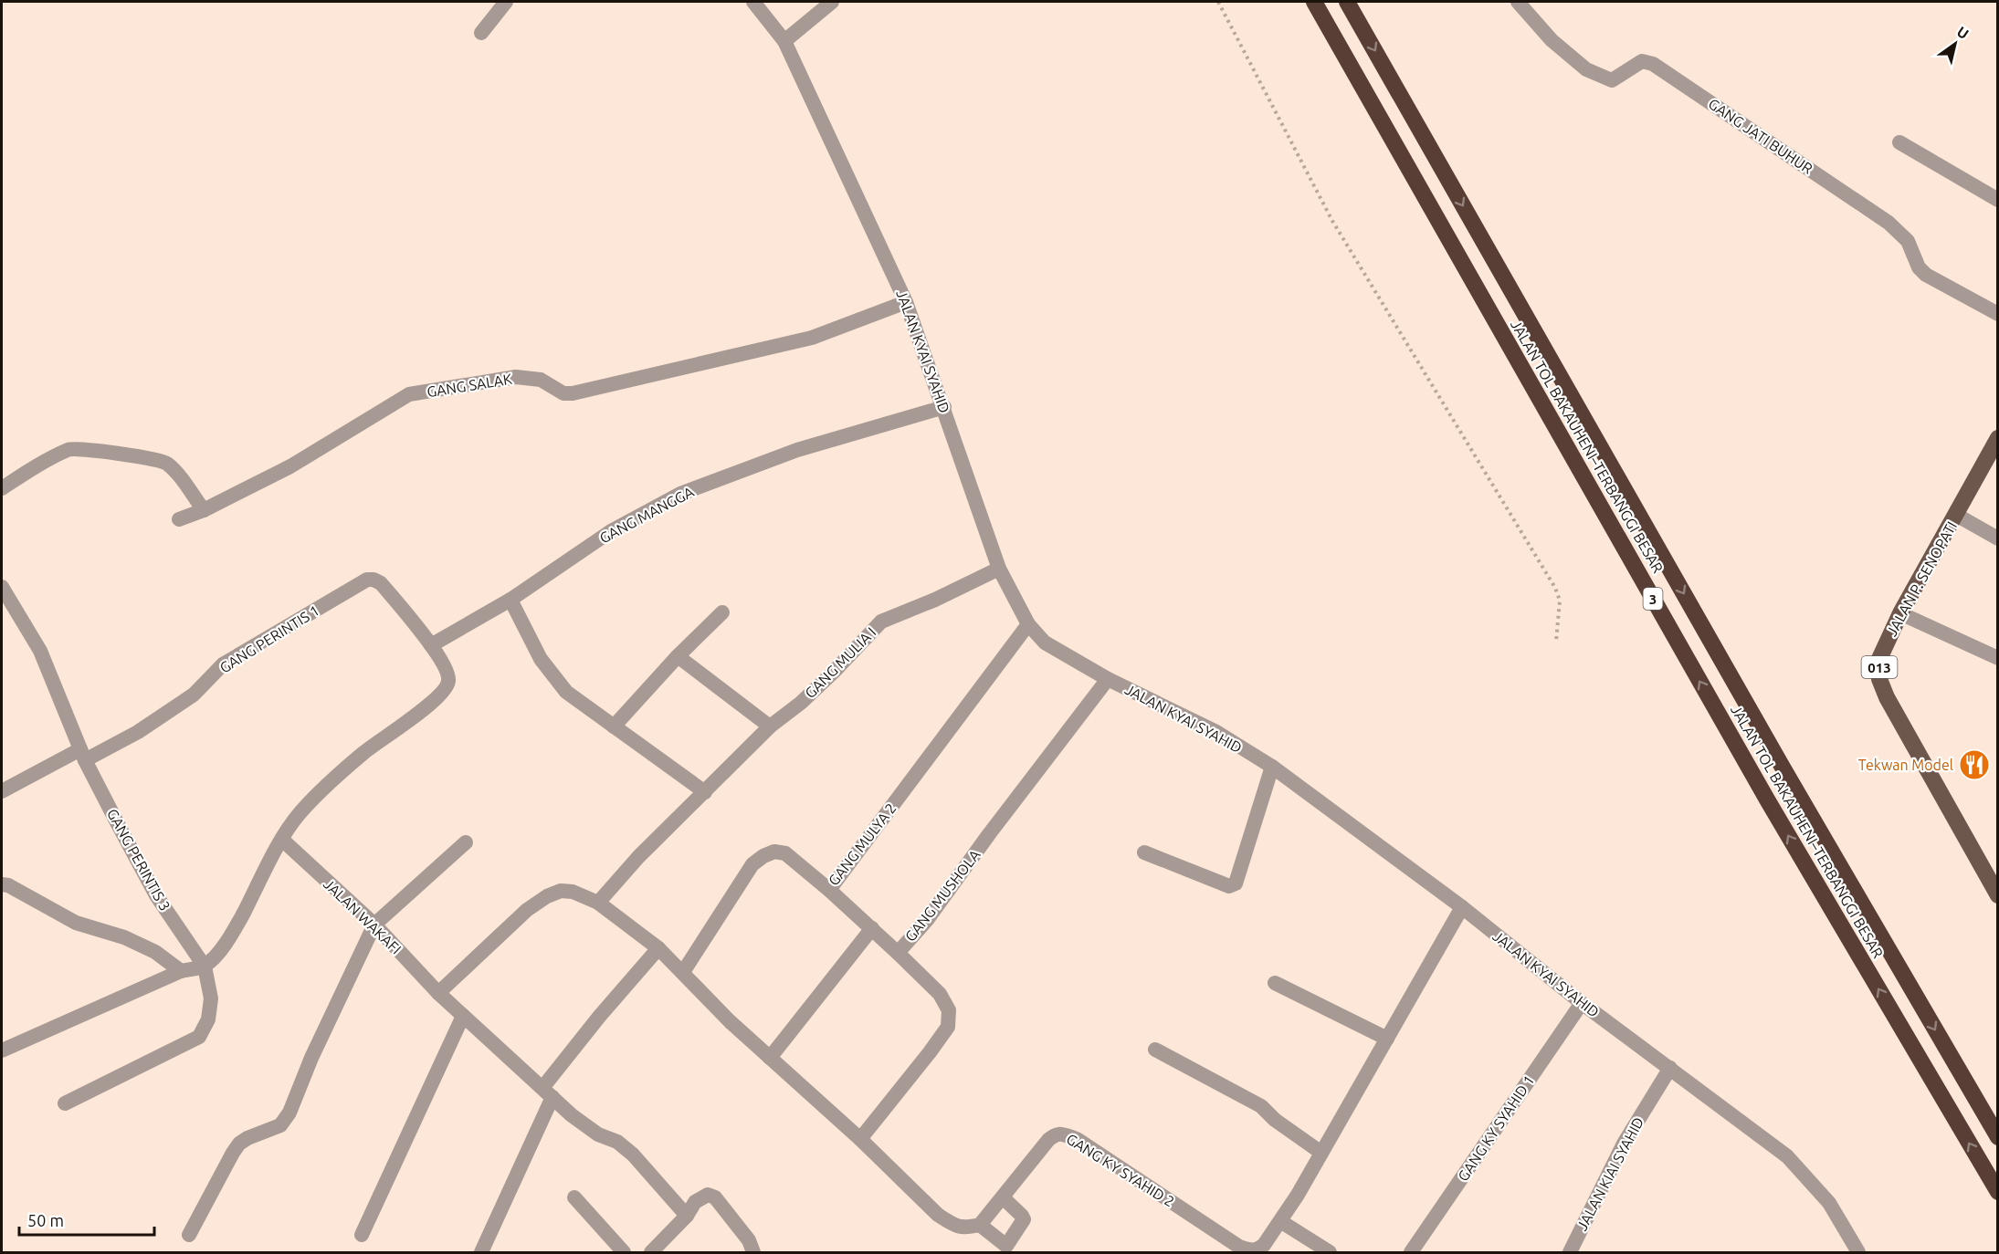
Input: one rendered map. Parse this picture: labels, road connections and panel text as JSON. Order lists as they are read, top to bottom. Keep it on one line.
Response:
{"streets":{"highway":["JALAN TOL BAKAUHENI–TERBANGGI BESAR","3"],"main road":["JALAN P. SENOPATI","013"],"street":["GANG JATI BUHUR","JALAN KYAI SYAHID","GANG SALAK","GANG MANGGA","GANG PERINTIS 1","GANG MULIA I","GANG MULYA 2","GANG PERINTIS 3","GANG MUSHOLA","JALAN WAKAFI","GANG KY SYAHID 1","GANG KY SYAHID 2","JALAN KIAI SYAHID"]},"crossings":[["JALAN KYAI SYAHID","GANG SALAK"],["JALAN KYAI SYAHID","GANG MANGGA"],["JALAN KYAI SYAHID","GANG MULIA I"],["JALAN KYAI SYAHID","GANG MULYA 2"],["JALAN KYAI SYAHID","GANG MUSHOLA"],["JALAN KYAI SYAHID","GANG KY SYAHID 1"],["JALAN KYAI SYAHID","GANG KY SYAHID 2"],["JALAN KYAI SYAHID","JALAN KIAI SYAHID"],["GANG MANGGA","GANG PERINTIS 1"],["GANG PERINTIS 1","GANG PERINTIS 3"],["GANG MULYA 2","GANG MUSHOLA"]],"places":{"restaurant":["Tekwan Model"]},"scale_bar":"50 m","north":"top right"}
